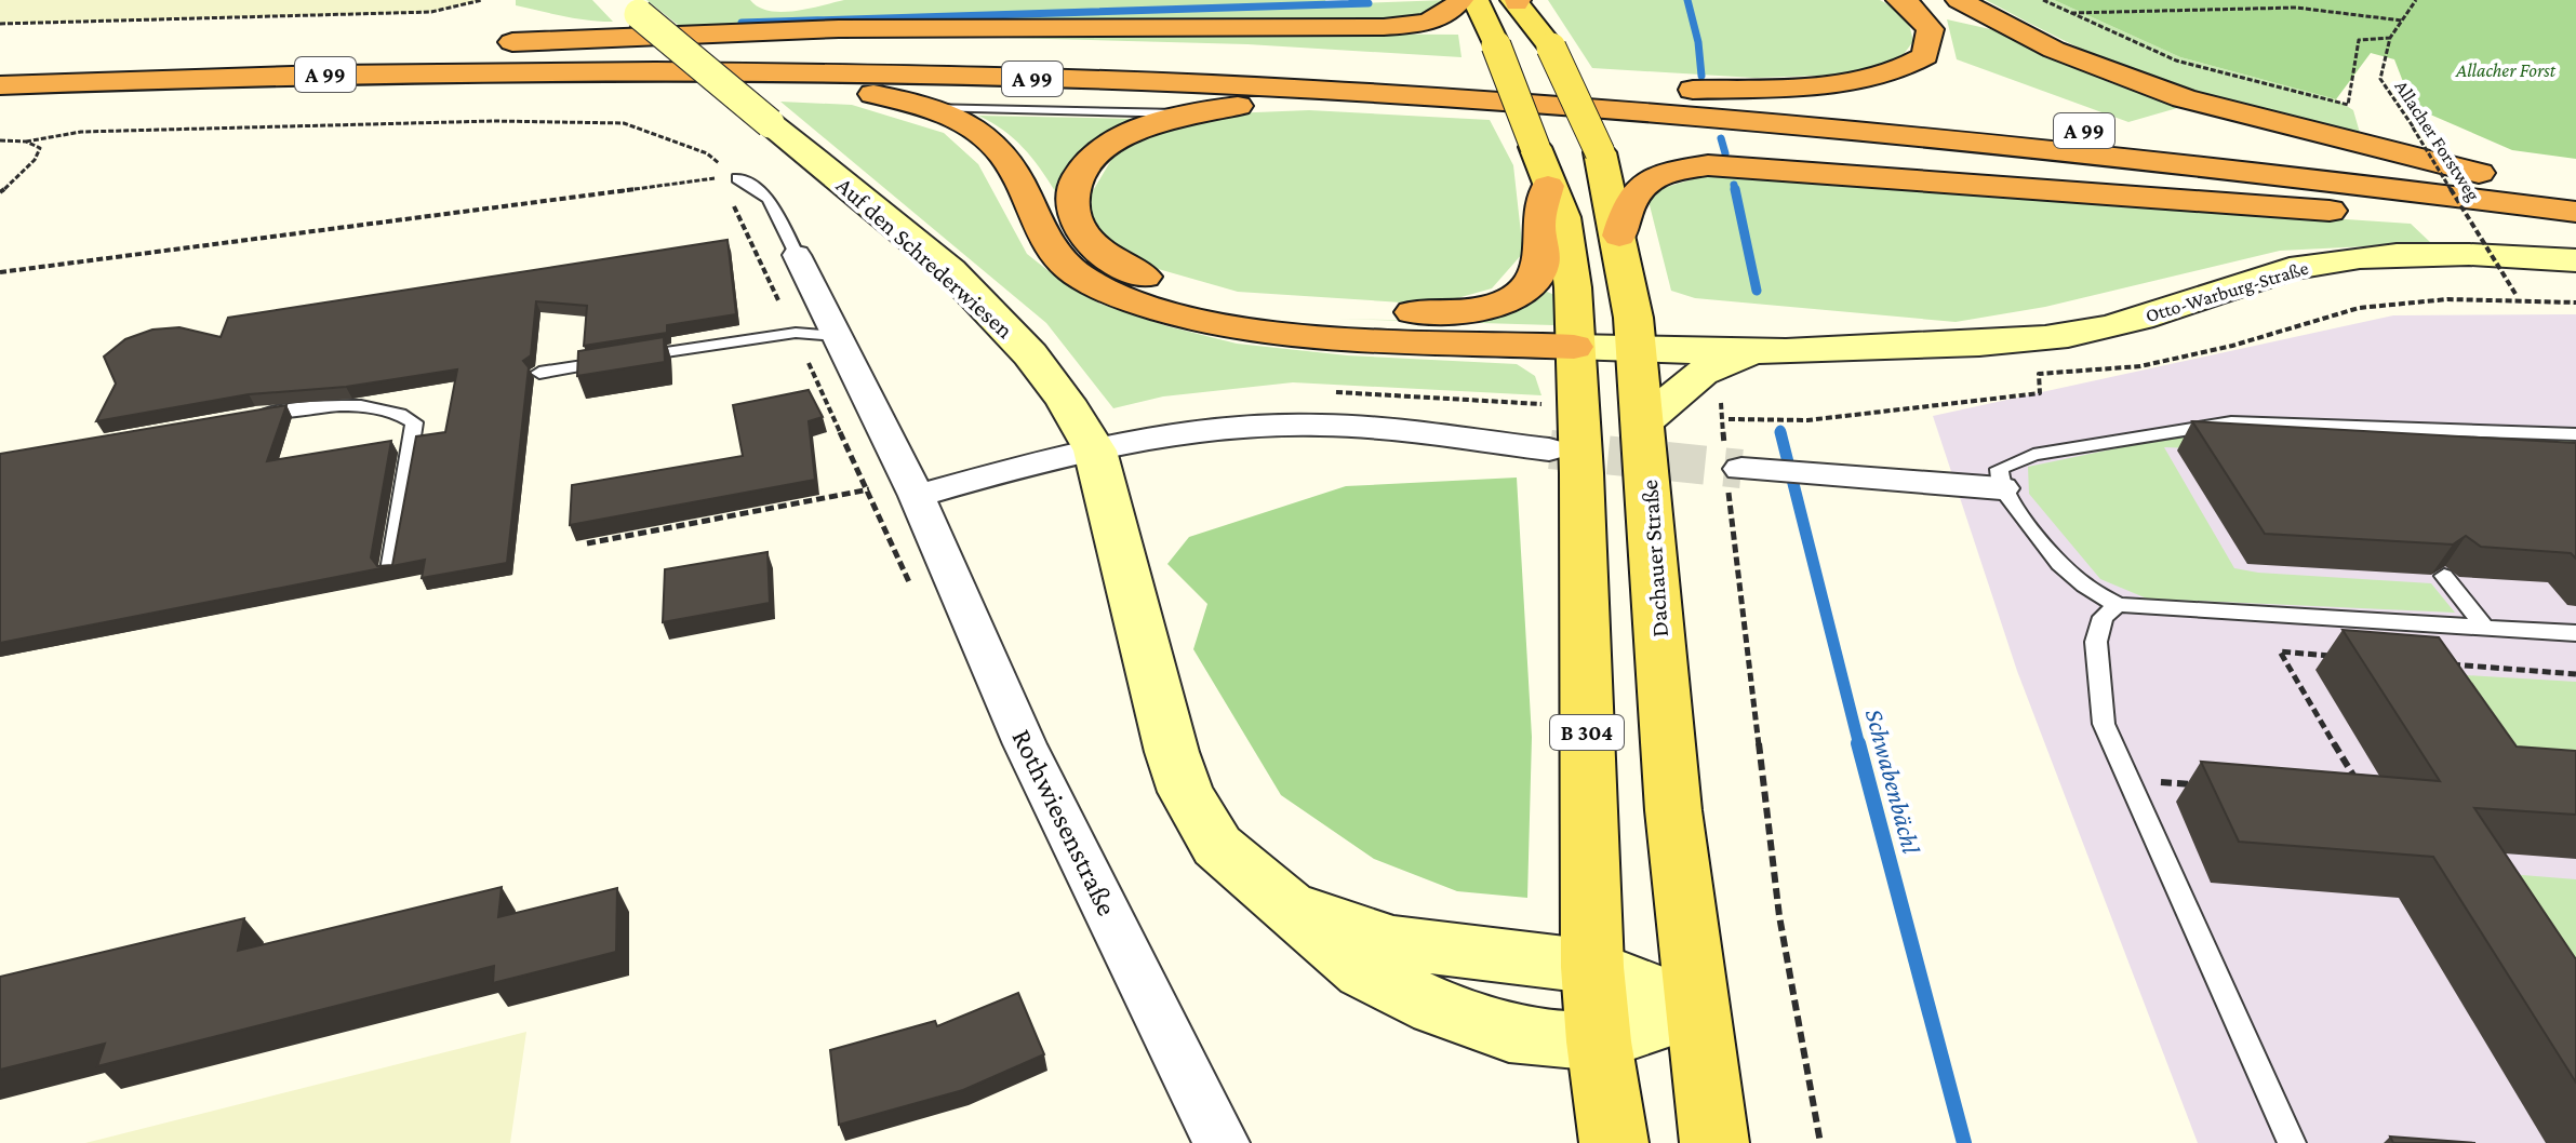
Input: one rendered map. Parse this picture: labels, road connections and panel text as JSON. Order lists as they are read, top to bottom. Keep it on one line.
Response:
{"streets":{"highway":["A 99"],"main road":["Dachauer Straße","B 304"],"street":["Auf den Schrederwiesen","Otto-Warburg-Straße","Rothwiesenstraße"],"path":["Allacher Forstweg"]},"crossings":[["Auf den Schrederwiesen","Dachauer Straße"],["Auf den Schrederwiesen","B 304"],["Otto-Warburg-Straße","Dachauer Straße"]],"water":["Schwabenbächl"],"parks":["Allacher Forst"]}
